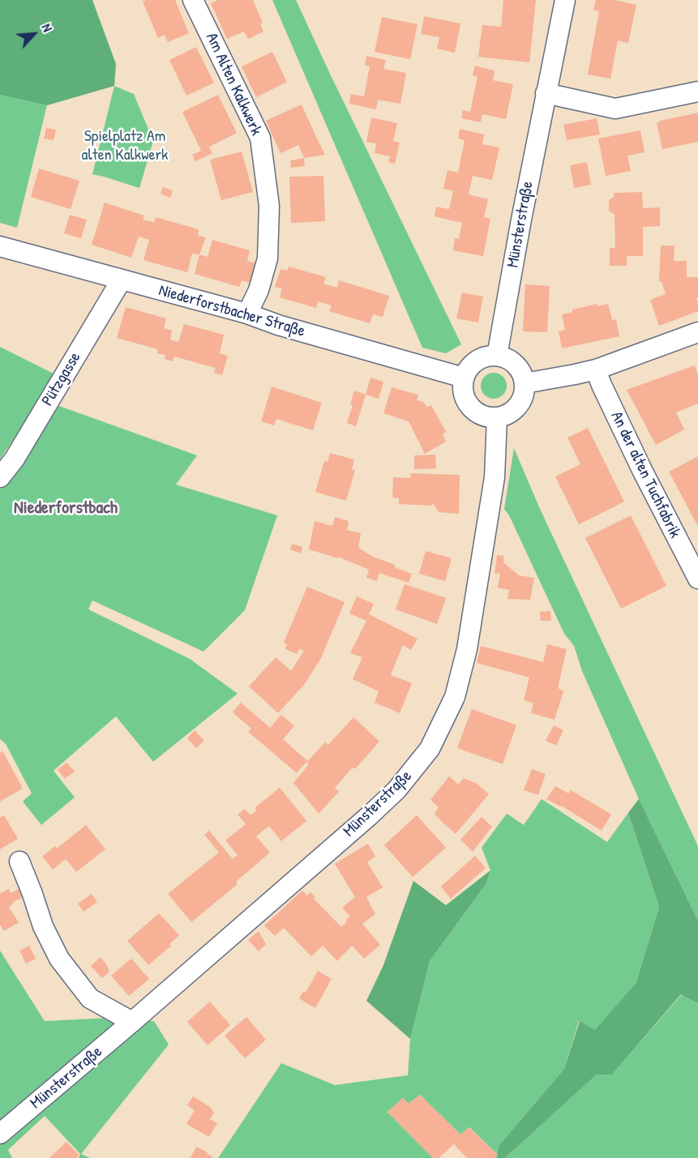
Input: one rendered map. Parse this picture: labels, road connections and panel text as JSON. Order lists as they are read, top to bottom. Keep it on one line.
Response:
{"streets":{"street":["Am Alten Kalkwerk","Münsterstraße","Niederforstbacher Straße","Pützgasse","An der alten Tuchfabrik"]},"crossings":[["Am Alten Kalkwerk","Niederforstbacher Straße"],["Münsterstraße","Niederforstbacher Straße"],["Niederforstbacher Straße","Pützgasse"]],"districts":["Niederforstbach"],"parks":["Spielplatz Am alten Kalkwerk"],"north":"top right"}
